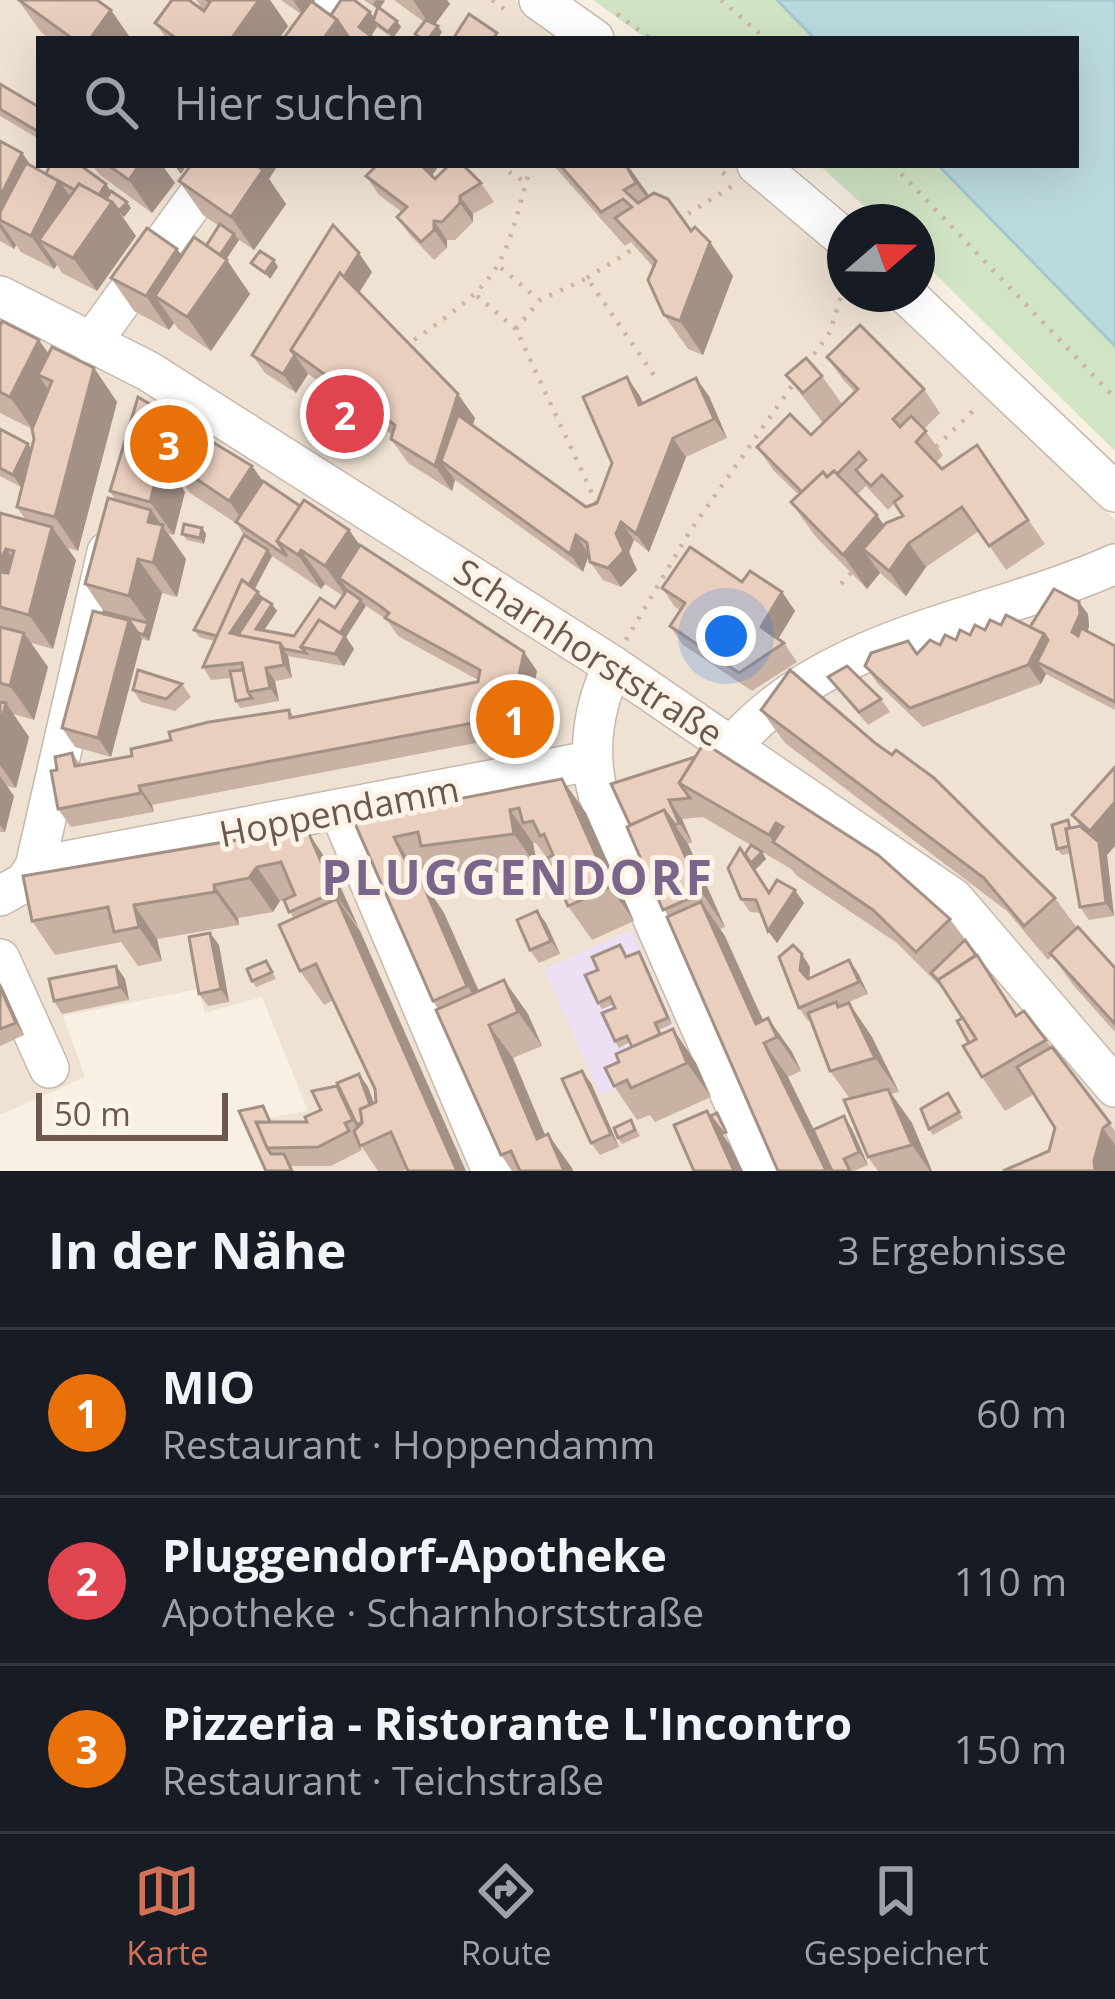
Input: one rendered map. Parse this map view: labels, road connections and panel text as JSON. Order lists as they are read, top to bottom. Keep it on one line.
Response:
{"streets":{"street":["Scharnhorststraße","Hoppendamm"]},"districts":["PLUGGENDORF"],"scale_bar":"50 m","north":"right","page":{"search":"Hier suchen","pins":["2","3","1"],"scale":"50 m","heading":["In der Nähe","3 Ergebnisse"],"list":[{"mark":"1","name":"MIO","note":"Restaurant · Hoppendamm","value":"60 m"},{"mark":"2","name":"Pluggendorf-Apotheke","note":"Apotheke · Scharnhorststraße","value":"110 m"},{"mark":"3","name":"Pizzeria - Ristorante L'Incontro","note":"Restaurant · Teichstraße","value":"150 m"}],"nav":["Karte","Route","Gespeichert"]}}
